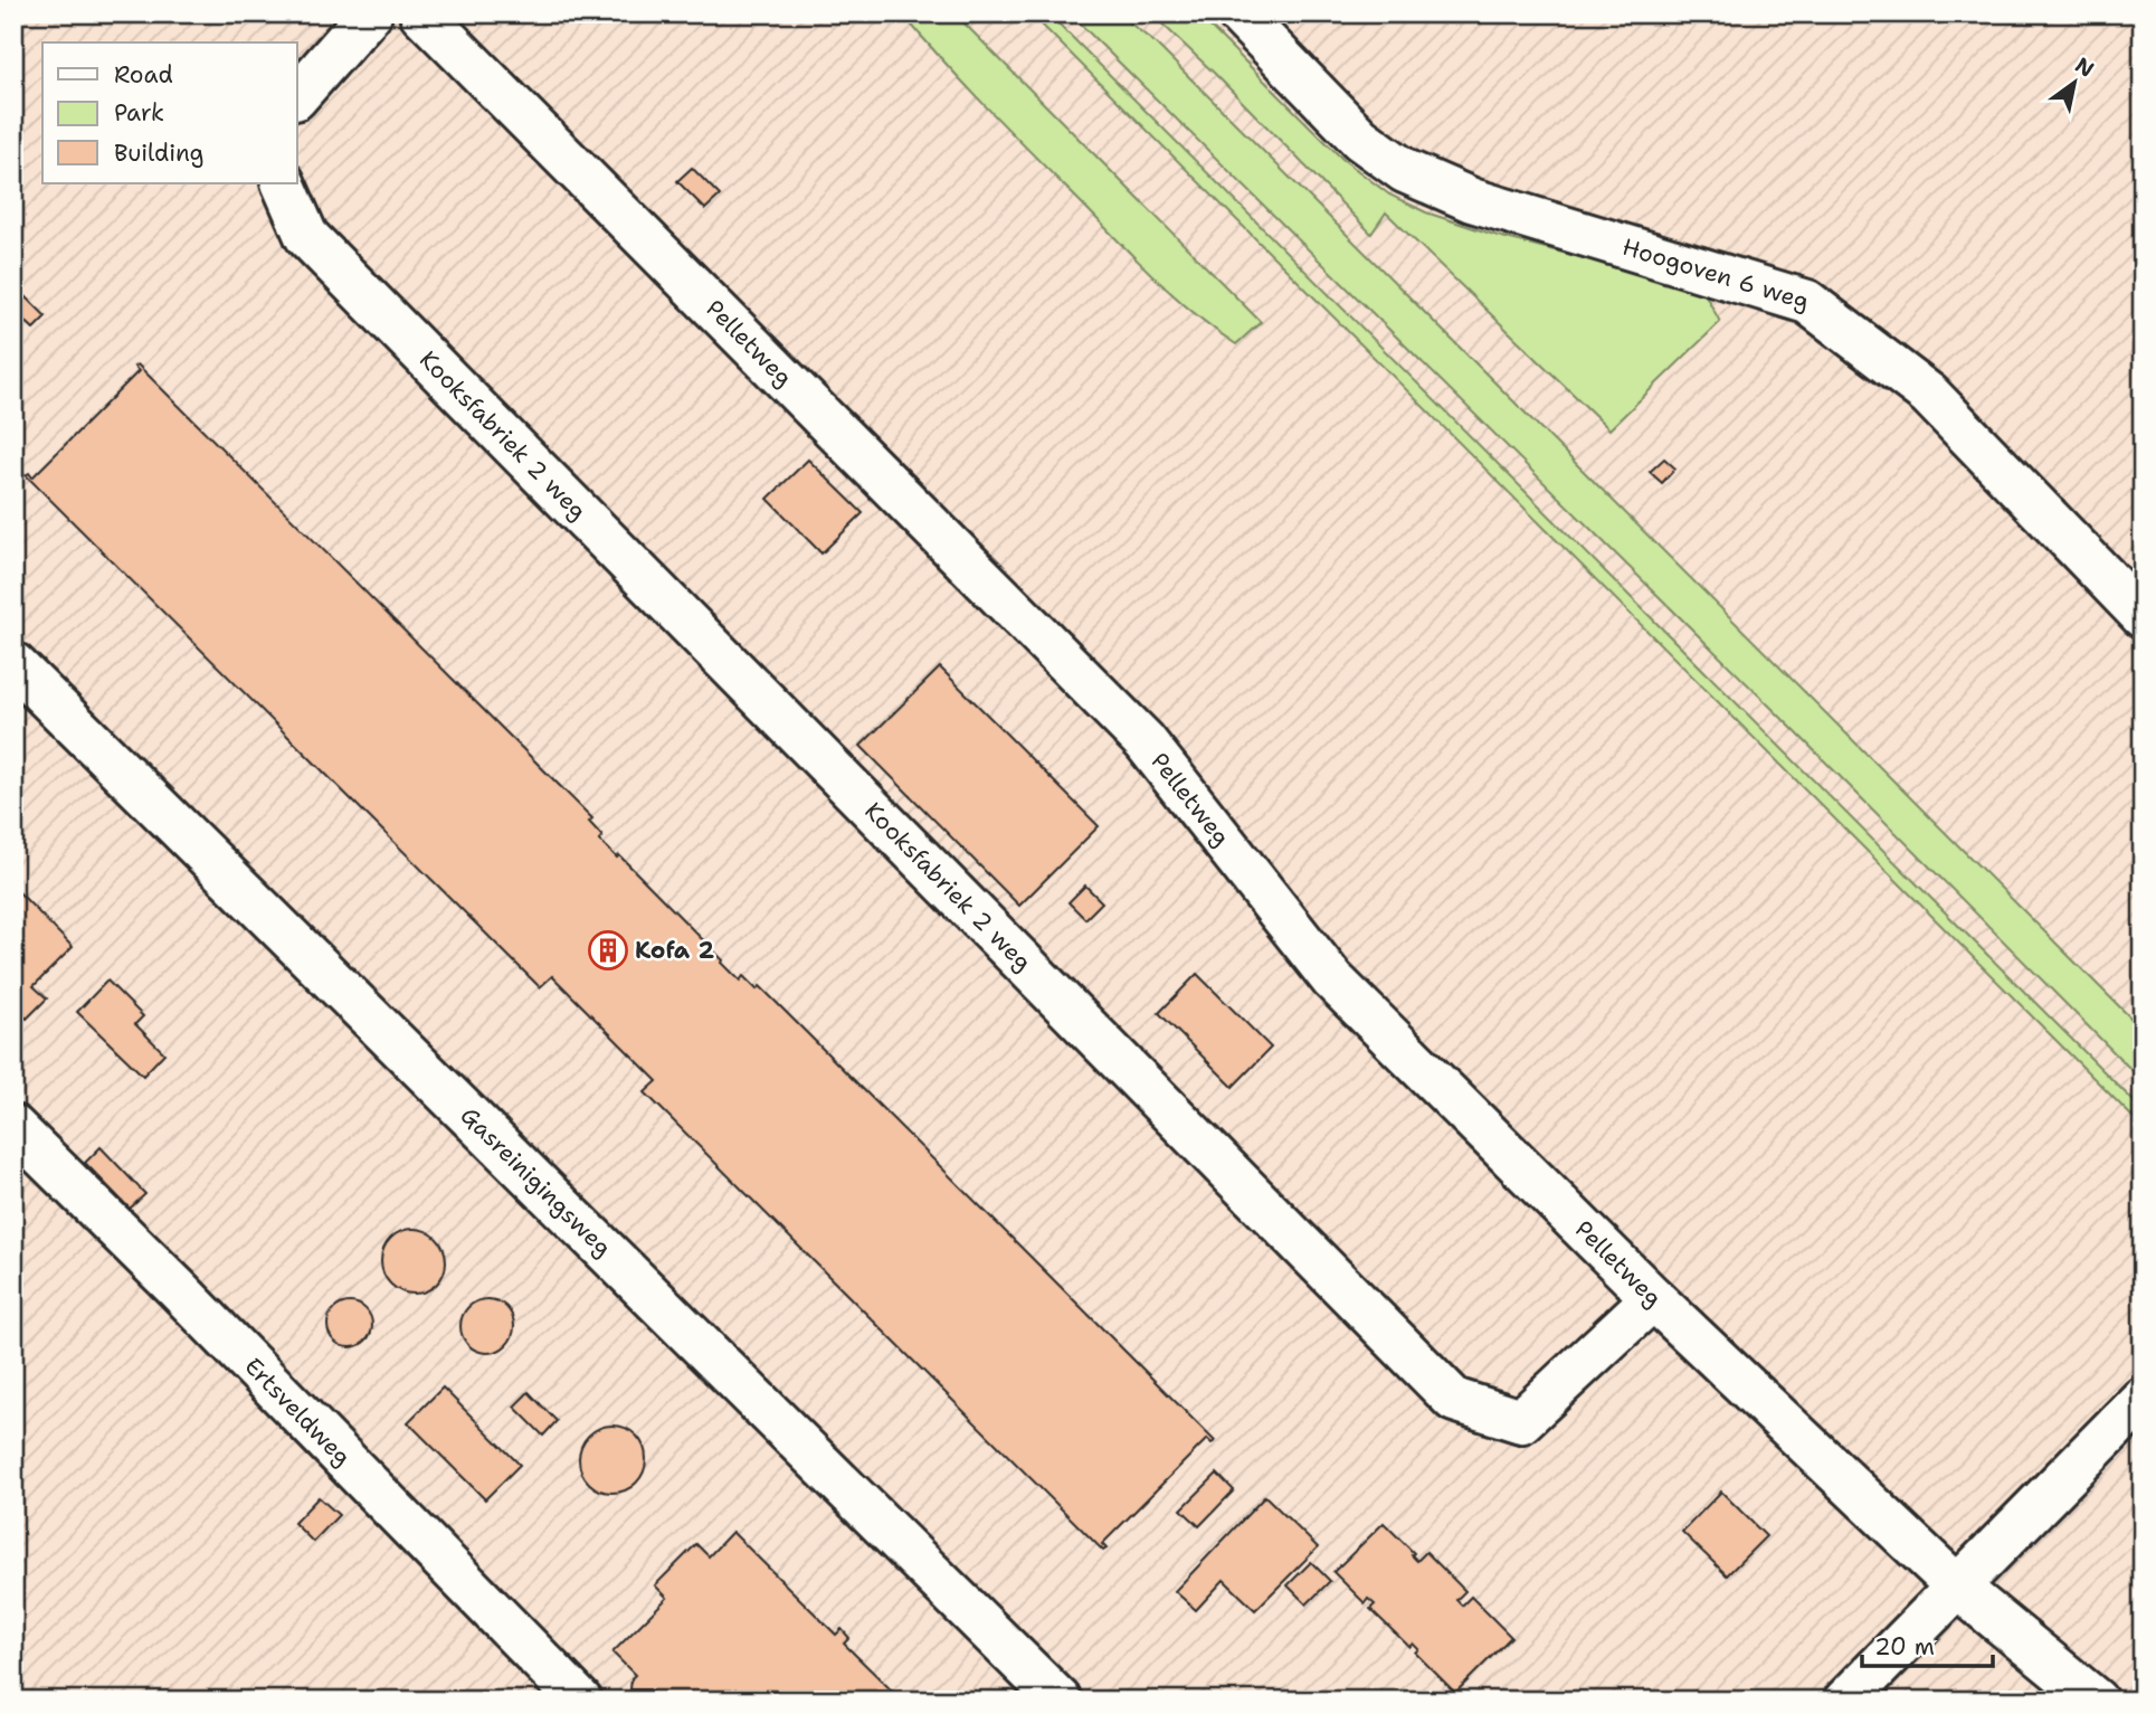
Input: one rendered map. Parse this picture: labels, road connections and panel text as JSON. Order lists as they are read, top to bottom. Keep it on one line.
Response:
{"streets":{"lane":["Hoogoven 6 weg","Pelletweg","Kooksfabriek 2 weg","Gasreinigingsweg","Ertsveldweg"]},"crossings":[["Pelletweg","Kooksfabriek 2 weg"]],"places":{"building":["Kofa 2"]},"legend":["Road","Park","Building"],"scale_bar":"20 m","north":"top right"}
